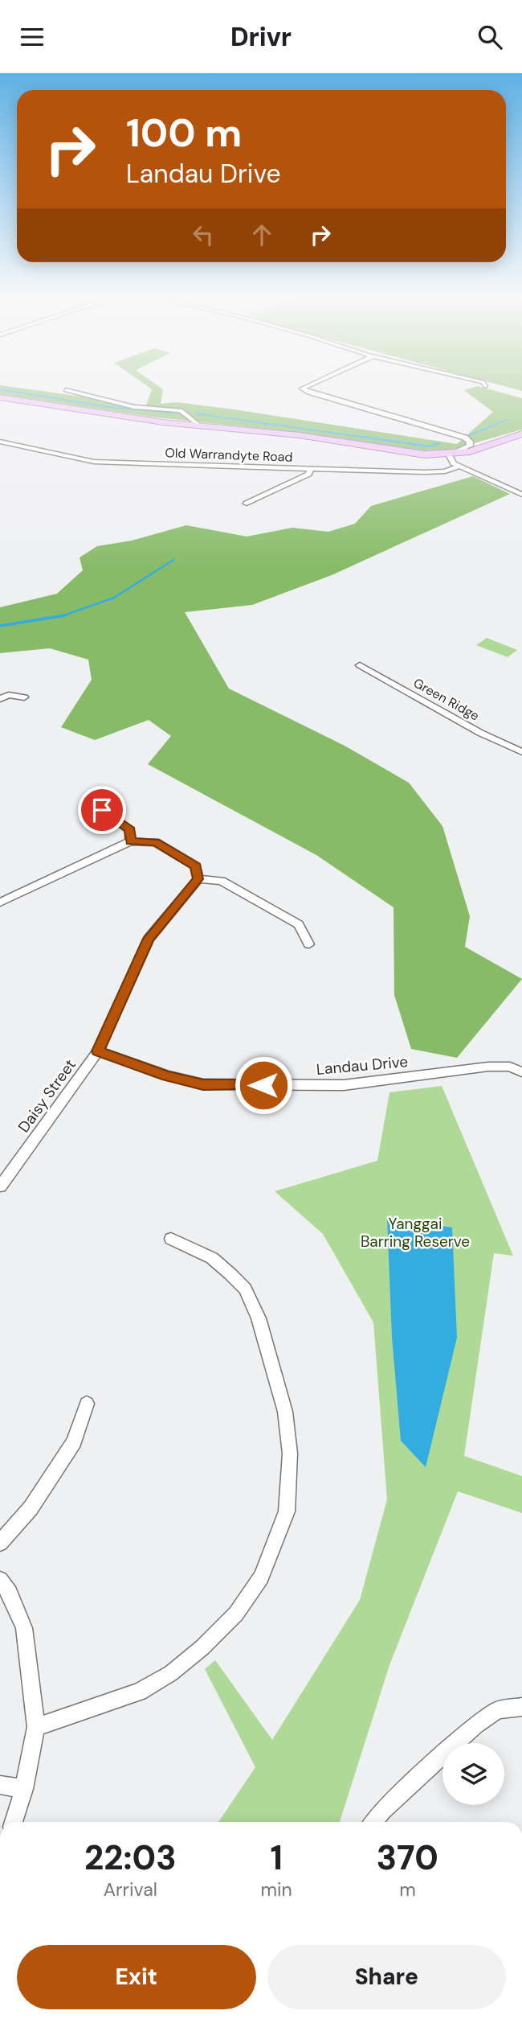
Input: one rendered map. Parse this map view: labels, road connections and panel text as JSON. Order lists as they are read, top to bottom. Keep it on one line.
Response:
{"streets":{"street":["Old Warrandyte Road","Green Ridge","Landau Drive","Daisy Street"]},"crossings":[["Landau Drive","Daisy Street"]],"parks":["Yanggai Barring Reserve"],"page":{"header":"Drivr","turn":["100 m","Landau Drive"],"eta":["22:03","Arrival","1","min","370","m"],"buttons":["Exit","Share"]}}
